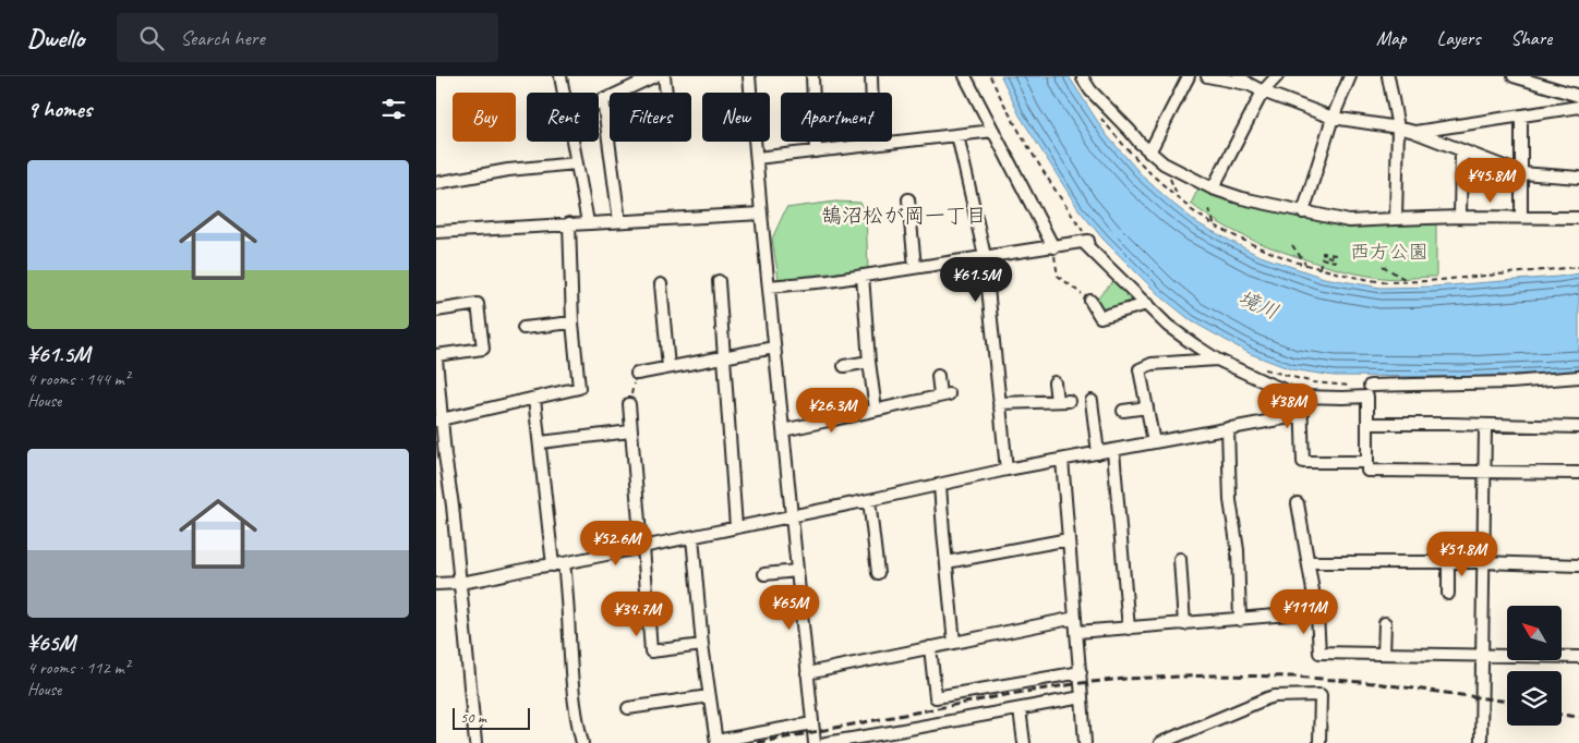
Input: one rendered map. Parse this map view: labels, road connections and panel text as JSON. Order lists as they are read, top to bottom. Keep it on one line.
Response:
{"districts":["鵠沼松が岡一丁目"],"water":["境川"],"parks":["西方公園"],"scale_bar":"50 m","north":"top left","page":{"header":"Dwello","search":"Search here","nav":["Map","Layers","Share"],"heading":"9 homes","chip":["Buy","Rent","Filters","New","Apartment"],"list":[{"name":"¥61.5M","note":"4 rooms · 144 m² · House"},{"name":"¥65M","note":"4 rooms · 112 m² · House"}],"price":["¥45.8M","¥61.5M","¥38M","¥26.3M","¥52.6M","¥51.8M","¥65M","¥111M","¥34.7M"],"scale":"50 m"}}
